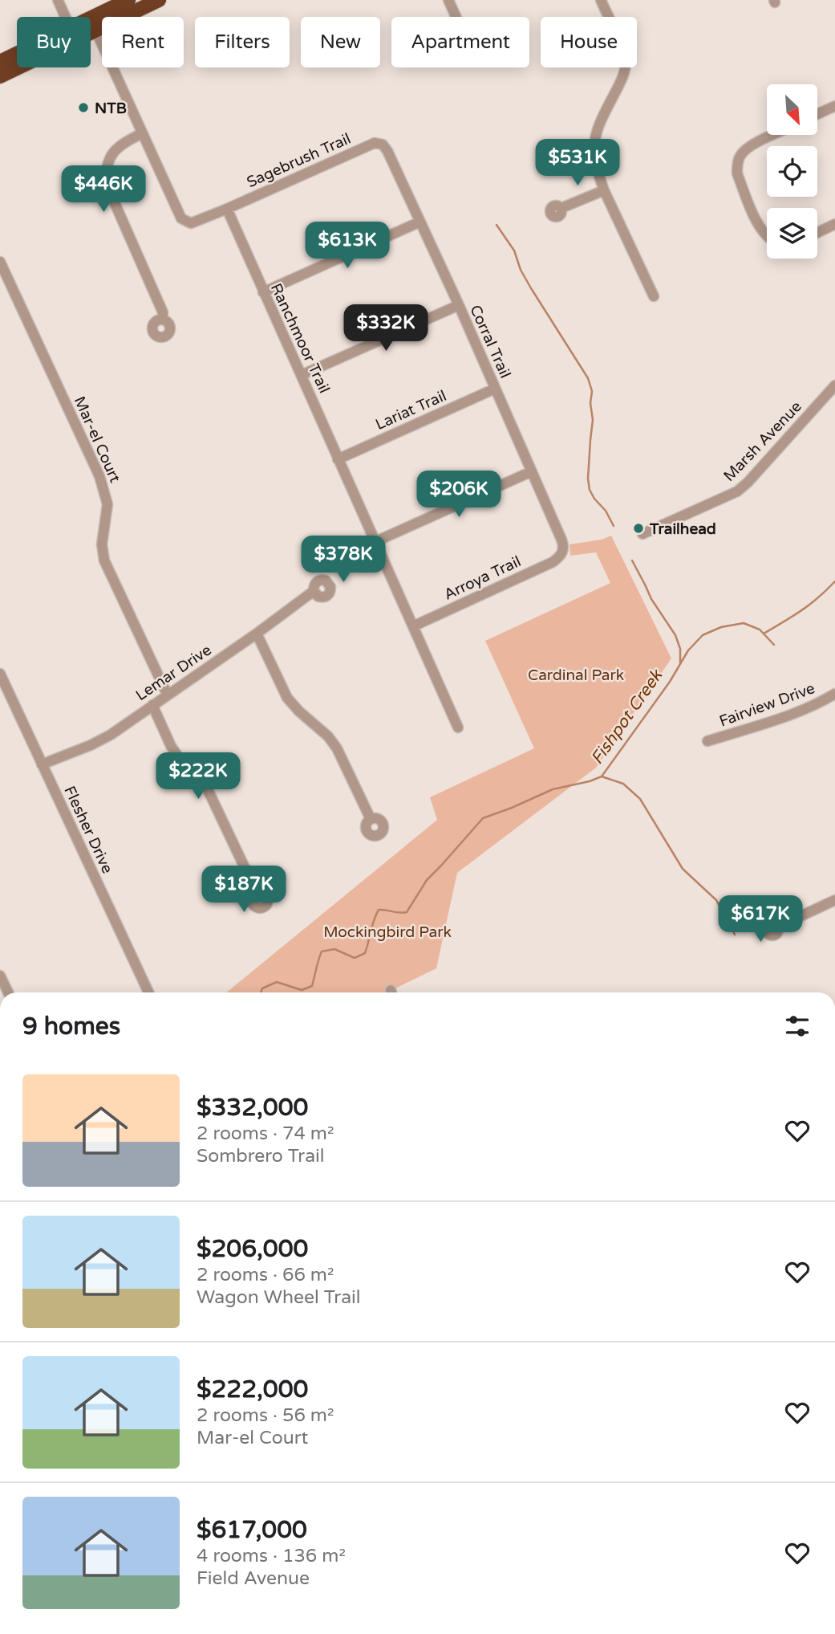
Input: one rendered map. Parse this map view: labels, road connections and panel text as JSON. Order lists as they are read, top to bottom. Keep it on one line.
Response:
{"streets":{"street":["Sagebrush Trail","Ranchmoor Trail","Corral Trail","Lariat Trail","Mar-el Court","Marsh Avenue","Arroya Trail","Lemar Drive","Fairview Drive","Flesher Drive"]},"crossings":[["Sagebrush Trail","Ranchmoor Trail"],["Sagebrush Trail","Corral Trail"],["Ranchmoor Trail","Lariat Trail"],["Ranchmoor Trail","Arroya Trail"],["Corral Trail","Lariat Trail"],["Corral Trail","Arroya Trail"],["Mar-el Court","Lemar Drive"],["Lemar Drive","Flesher Drive"]],"water":["Fishpot Creek"],"parks":["Cardinal Park","Mockingbird Park"],"places":["NTB","Trailhead"],"north":"bottom right","page":{"chip":["Buy","Rent","Filters","New","Apartment","House"],"price":["$531K","$446K","$613K","$332K","$206K","$378K","$222K","$187K","$617K"],"heading":"9 homes","list":[{"name":"$332,000","note":"2 rooms · 74 m² · Sombrero Trail"},{"name":"$206,000","note":"2 rooms · 66 m² · Wagon Wheel Trail"},{"name":"$222,000","note":"2 rooms · 56 m² · Mar-el Court"},{"name":"$617,000","note":"4 rooms · 136 m² · Field Avenue"}]}}
